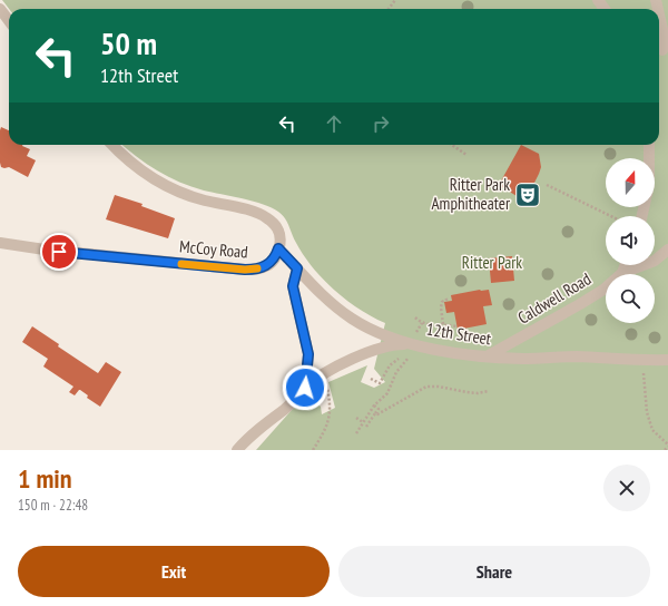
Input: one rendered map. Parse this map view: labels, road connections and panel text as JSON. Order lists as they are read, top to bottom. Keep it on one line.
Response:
{"streets":{"street":["McCoy Road","Caldwell Road","12th Street"]},"crossings":[["McCoy Road","12th Street"],["Caldwell Road","12th Street"]],"parks":["Ritter Park"],"places":{"theatre":["Ritter Park Amphitheater"]},"north":"top","page":{"turn":["50 m","12th Street"],"heading":["1 min","150 m · 22:48"],"buttons":["Exit","Share"]}}
